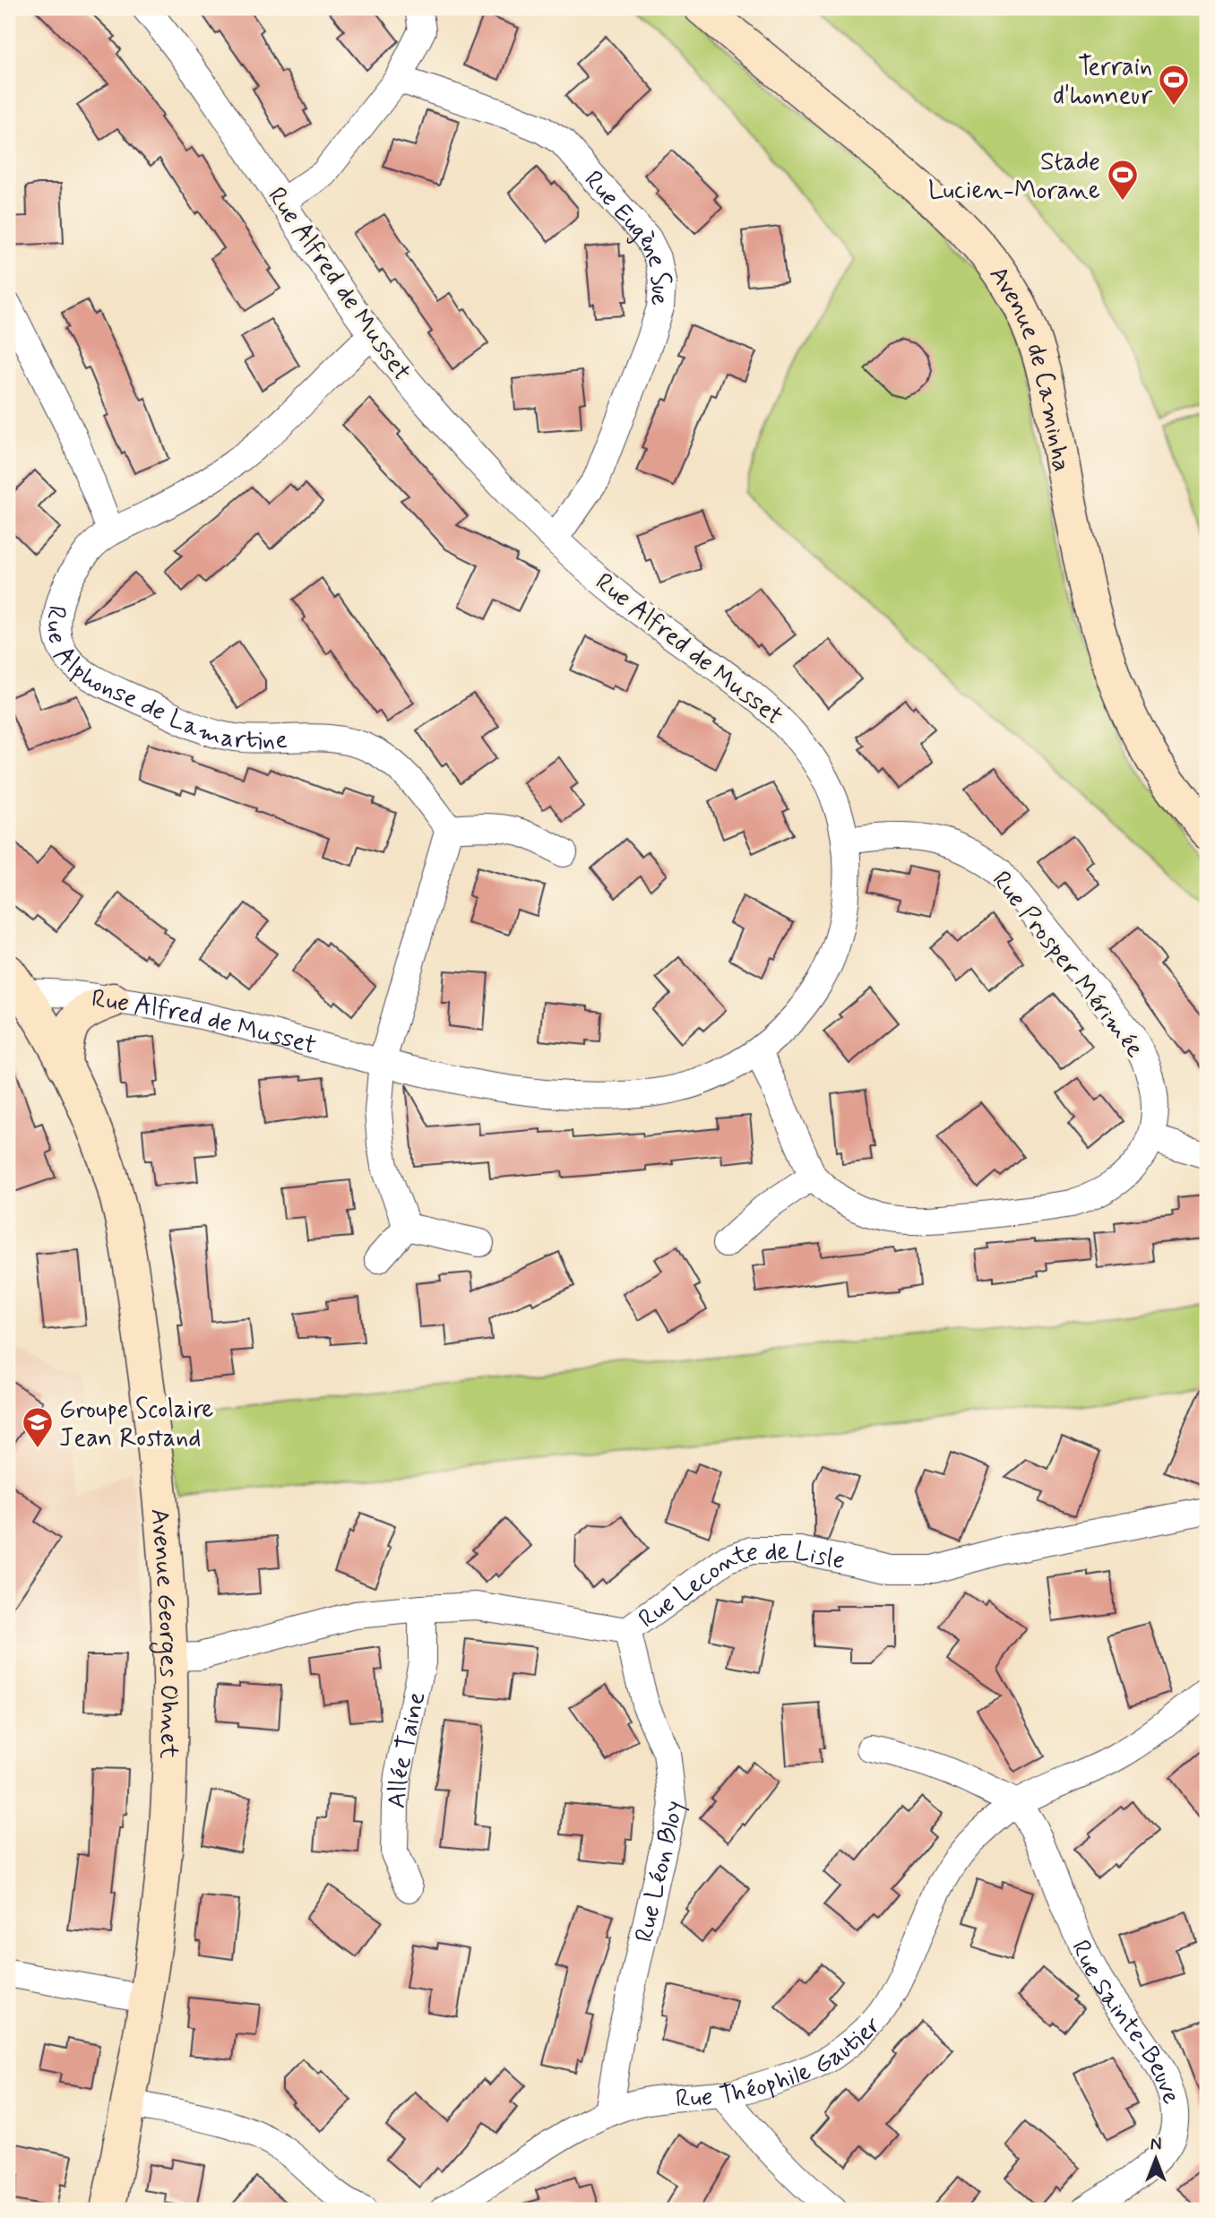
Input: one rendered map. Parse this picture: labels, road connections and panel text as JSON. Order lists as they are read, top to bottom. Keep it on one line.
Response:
{"streets":{"street":["Rue Eugène Sue","Rue Alfred de Musset","Avenue de Caminha","Rue Alphonse de Lamartine","Rue Prosper Mérimée","Rue Leconte de Lisle","Avenue Georges Ohnet","Allée Taine","Rue Léon Bloy","Rue Sainte-Beuve","Rue Théophile Gautier"]},"crossings":[["Rue Eugène Sue","Rue Alfred de Musset"],["Rue Alfred de Musset","Rue Alphonse de Lamartine"],["Rue Alfred de Musset","Rue Prosper Mérimée"],["Rue Alfred de Musset","Avenue Georges Ohnet"],["Rue Leconte de Lisle","Avenue Georges Ohnet"],["Rue Leconte de Lisle","Allée Taine"],["Rue Leconte de Lisle","Rue Léon Bloy"],["Rue Léon Bloy","Rue Théophile Gautier"],["Rue Sainte-Beuve","Rue Théophile Gautier"]],"places":{"sports":["Terrain d'honneur","Stade Lucien-Morane"],"school or university":["Groupe Scolaire Jean Rostand"]},"north":"top"}
